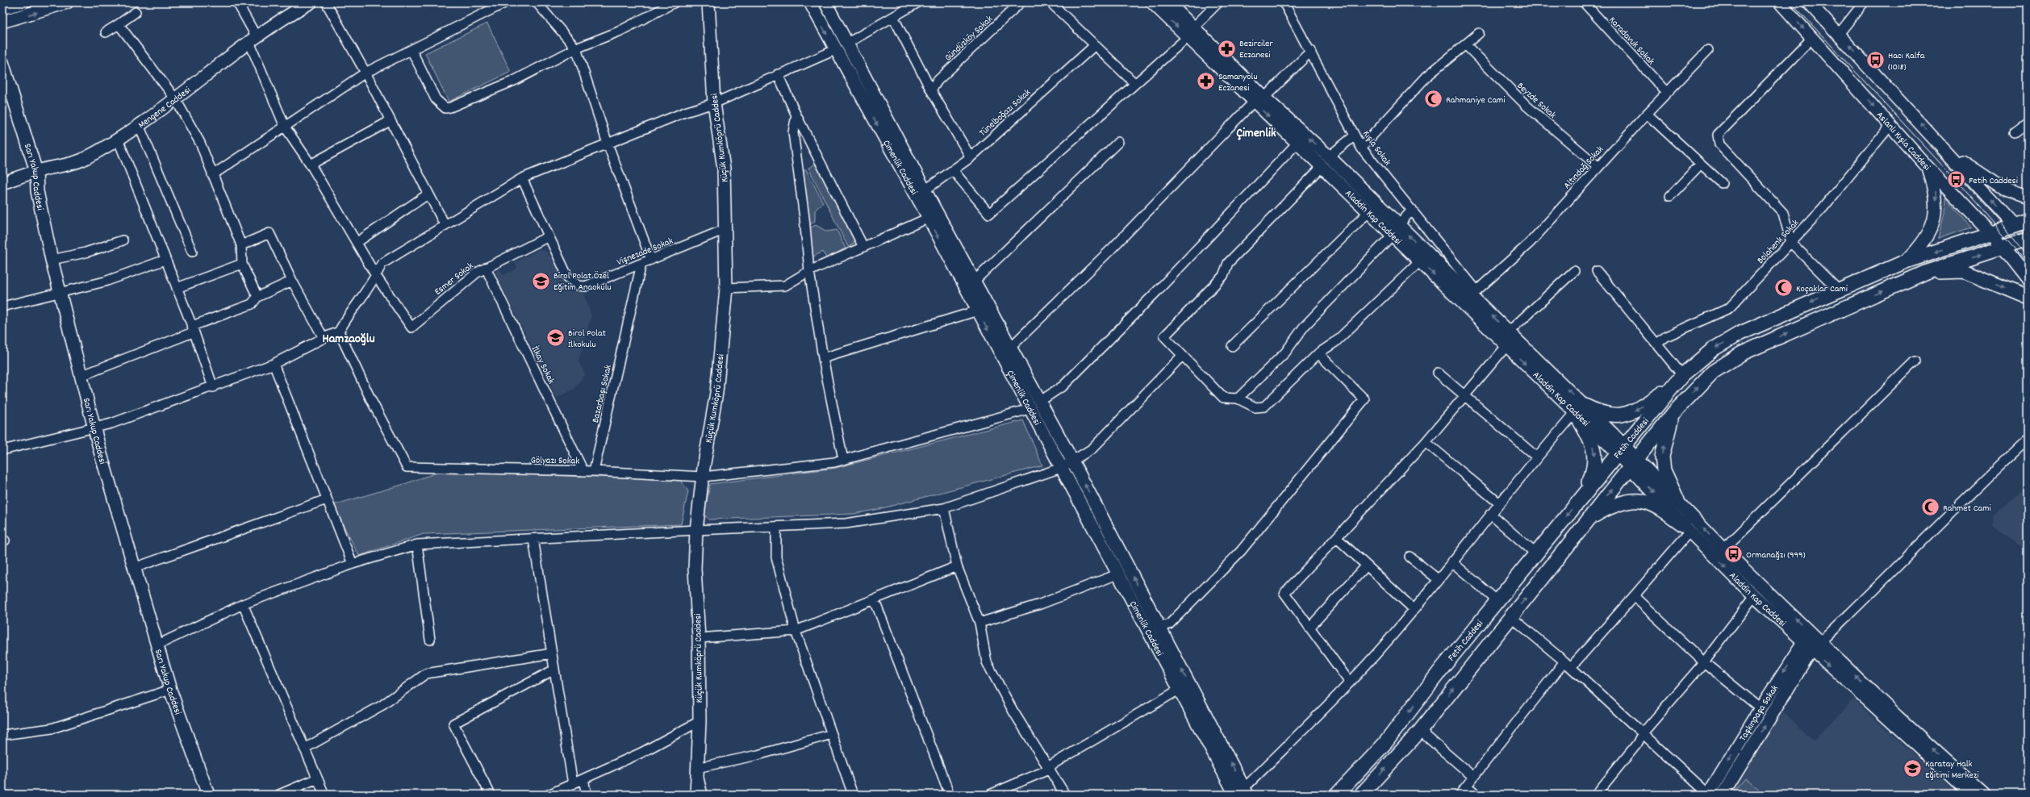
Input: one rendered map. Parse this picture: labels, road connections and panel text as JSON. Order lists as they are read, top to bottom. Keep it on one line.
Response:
{"streets":{"main road":["Aslanlı Kışla Caddesi","Fetih Caddesi"],"street":["Gündüzköy Sokak","Karadavuk Sokak","Beyzde Sokak","Mengene Caddesi","Tünelboğazı Sokak","Küçük Kumköprü Caddesi","Kışla Sokak","Çimenlik Caddesi","Altındağ Sokak","Sarı Yakup Caddesi","Aladdin Kap Caddesi","Bolahenk Sokak","Vişnezade Sokak","Esmer Sokak","İlkay Sokak","Bazarbaşı Sokak","Gölyazı Sokak","Taşkınpaşa Sokak"]},"crossings":[["Karadavuk Sokak","Altındağ Sokak"],["Beyzde Sokak","Altındağ Sokak"],["Mengene Caddesi","Sarı Yakup Caddesi"],["Tünelboğazı Sokak","Çimenlik Caddesi"],["Küçük Kumköprü Caddesi","Vişnezade Sokak"],["Küçük Kumköprü Caddesi","Gölyazı Sokak"],["Aslanlı Kışla Caddesi","Bolahenk Sokak"],["Aslanlı Kışla Caddesi","Fetih Caddesi"],["Kışla Sokak","Altındağ Sokak"],["Kışla Sokak","Aladdin Kap Caddesi"],["Çimenlik Caddesi","Gölyazı Sokak"],["Altındağ Sokak","Aladdin Kap Caddesi"],["Aladdin Kap Caddesi","Fetih Caddesi"],["Aladdin Kap Caddesi","Taşkınpaşa Sokak"],["Vişnezade Sokak","Esmer Sokak"],["Vişnezade Sokak","Bazarbaşı Sokak"],["Esmer Sokak","İlkay Sokak"],["İlkay Sokak","Gölyazı Sokak"],["Bazarbaşı Sokak","Gölyazı Sokak"]],"districts":["Çimenlik","Hamzaoğlu"],"places":{"pharmacy":["Bezirciler Eczanesi","Samanyolu Eczanesi"],"bus stop":["Hacı Kalfa (1018)","Fetih Caddesi","Ormanağzı (999)"],"mosque":["Rahmaniye Cami","Koçaklar Cami","Rahmet Cami"],"school or university":["Birol Polat Özel Eğitim Anaokulu","Birol Polat İlkokulu","Karatay Halk Eğitimi Merkezi"]}}
